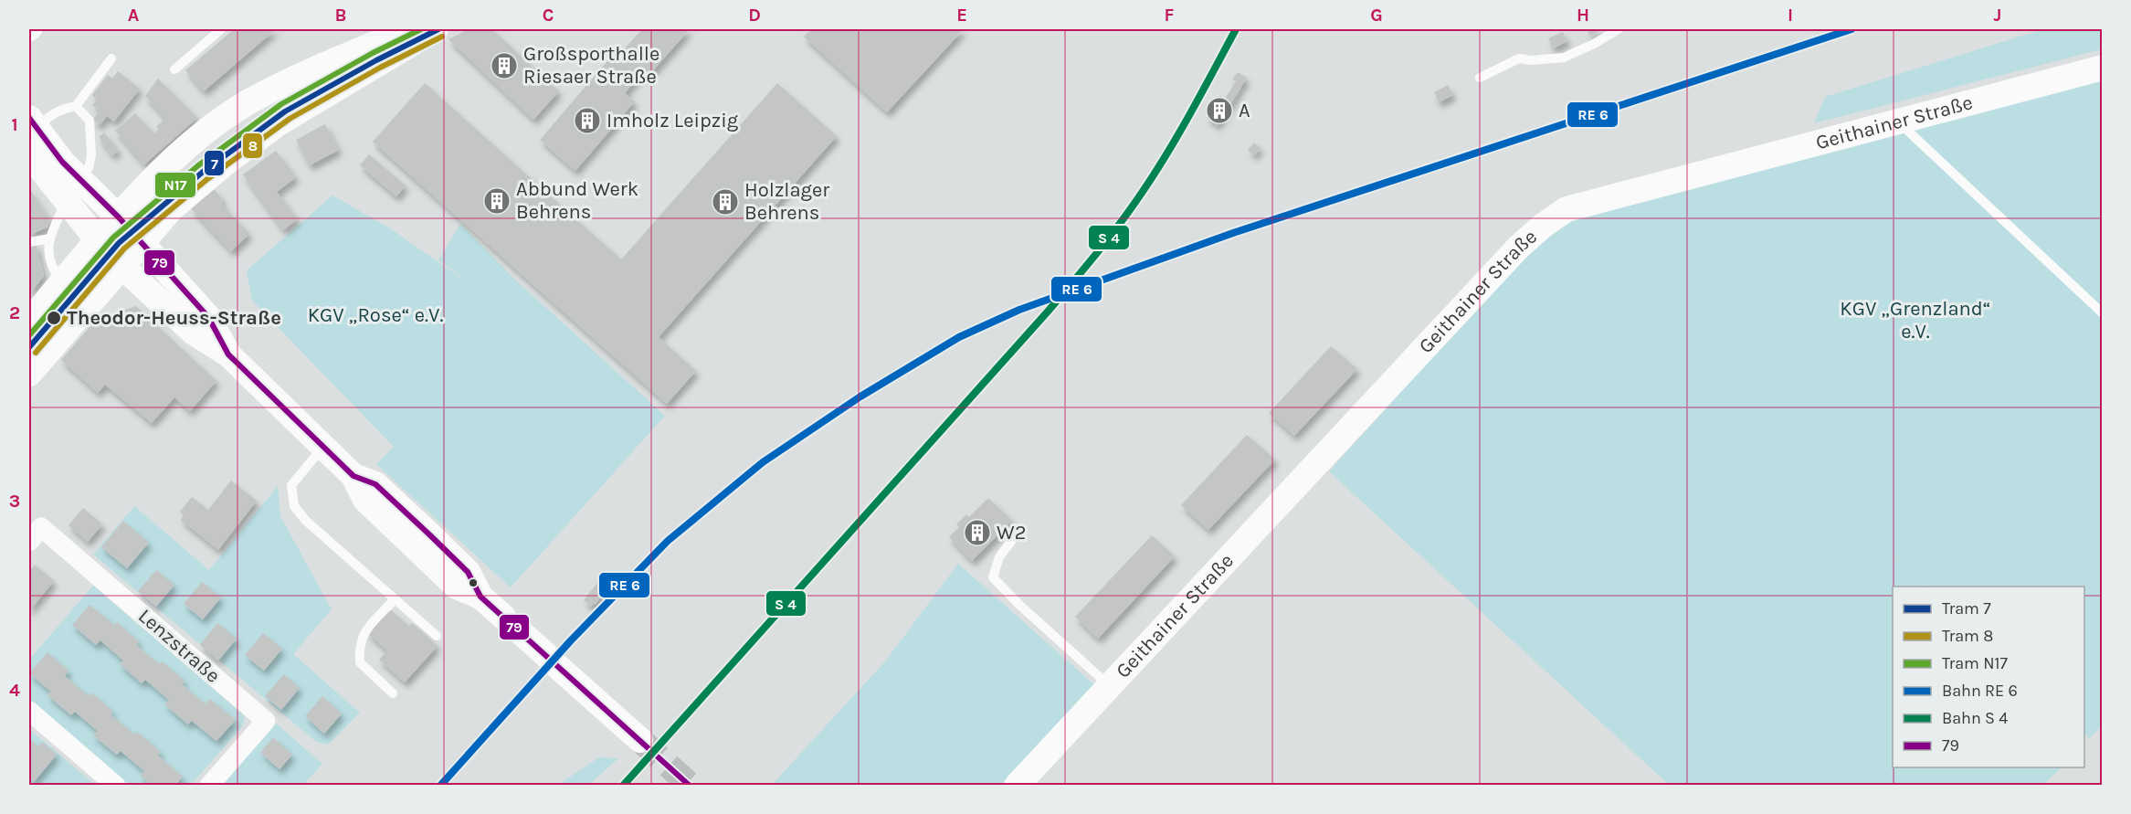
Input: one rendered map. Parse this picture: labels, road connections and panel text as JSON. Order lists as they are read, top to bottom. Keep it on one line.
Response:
{"streets":{"main road":["Geithainer Straße"],"street":["Lenzstraße"]},"parks":["KGV „Grenzland“ e.V.","KGV „Rose“ e.V."],"places":{"building":["Großsporthalle Riesaer Straße","A","Imholz Leipzig","Abbund Werk Behrens","Holzlager Behrens","W2"],"other":["Theodor-Heuss-Straße"]},"lines":["tram line 7","tram line N17","tram line 8","transit line 79"],"legend":["Tram 7","Tram 8","Tram N17","Bahn RE 6","Bahn S 4","79"],"grid":{"columns":["A","B","C","D","E","F","G","H","I","J"],"rows":["1","2","3","4"]}}
